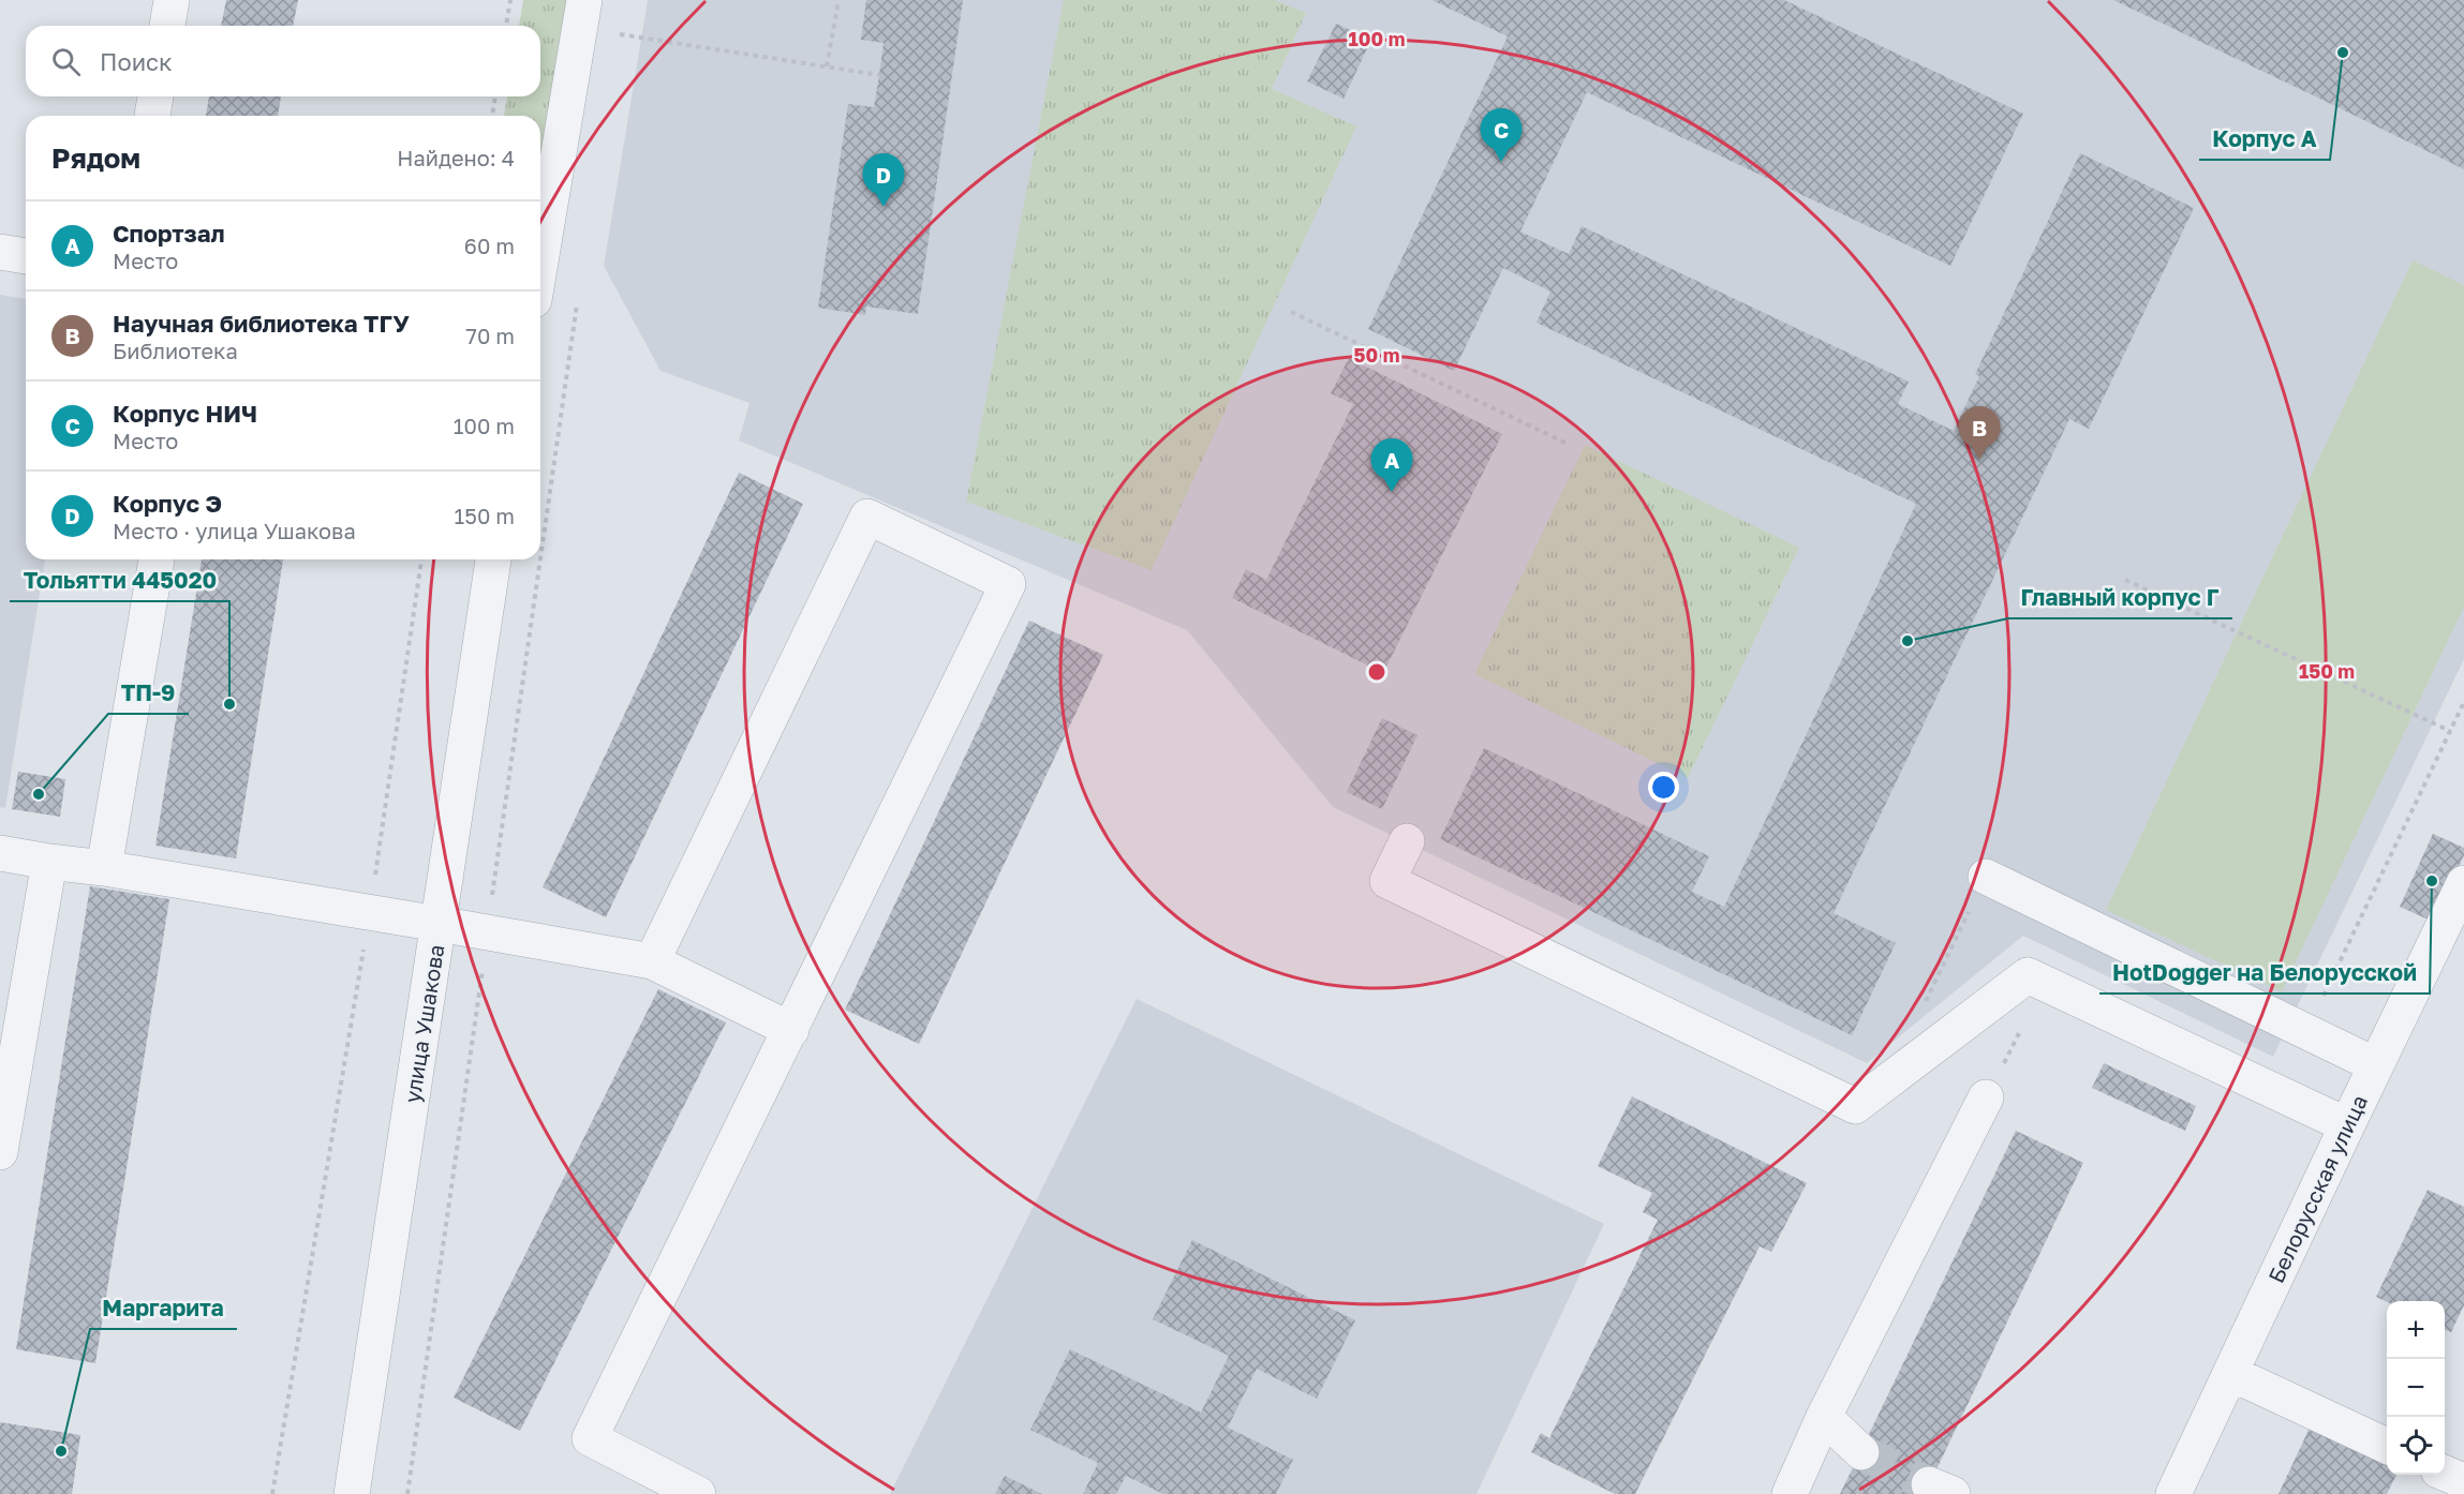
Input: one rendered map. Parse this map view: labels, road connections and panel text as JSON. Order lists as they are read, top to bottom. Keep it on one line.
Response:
{"streets":{"street":["улица Ушакова","Белорусская улица"]},"places":["Корпус А","Главный корпус Г","Тольятти 445020","ТП-9","HotDogger на Белорусской","Маргарита"],"page":{"search":"Поиск","pins":["C","D","B","A"],"heading":["Рядом","Найдено: 4"],"list":[{"mark":"A","name":"Спортзал","note":"Место","value":"60 m"},{"mark":"B","name":"Научная библиотека ТГУ","note":"Библиотека","value":"70 m"},{"mark":"C","name":"Корпус НИЧ","note":"Место","value":"100 m"},{"mark":"D","name":"Корпус Э","note":"Место · улица Ушакова","value":"150 m"}],"map_buttons":["+","−"]},"rings":["100 m","50 m","150 m"]}
